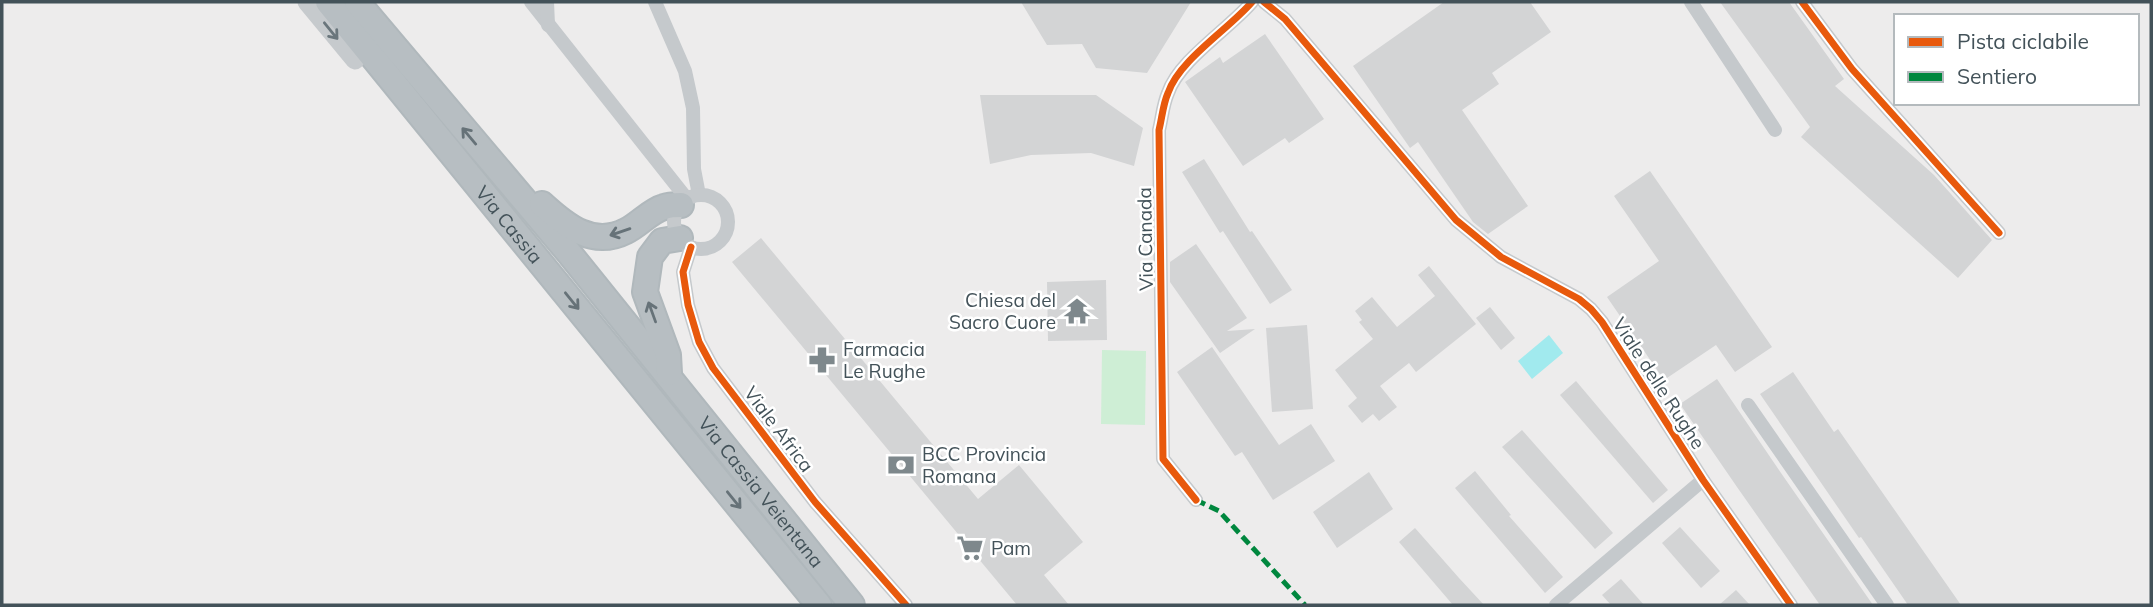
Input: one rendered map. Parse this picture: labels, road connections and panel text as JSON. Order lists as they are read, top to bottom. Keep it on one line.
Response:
{"streets":{"highway":["Via Cassia","Via Cassia Veientana"],"street":["Via Canada","Viale delle Rughe","Viale Africa"]},"crossings":[["Via Cassia","Via Cassia Veientana"]],"places":{"temple":["Chiesa del Sacro Cuore"],"pharmacy":["Farmacia Le Rughe"],"bank":["BCC Provincia Romana"],"supermarket":["Pam"]},"legend":["Pista ciclabile","Sentiero"]}
